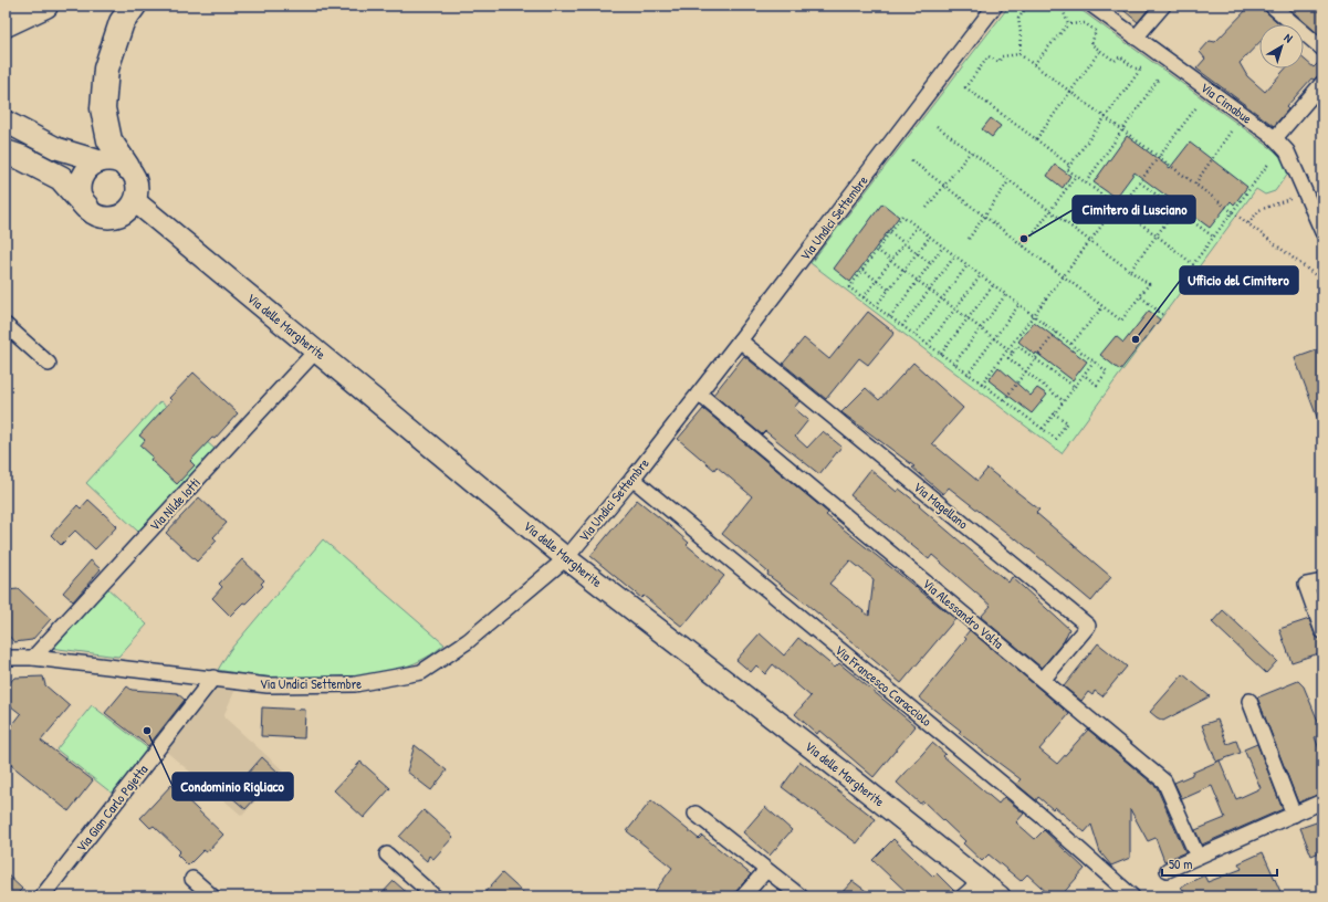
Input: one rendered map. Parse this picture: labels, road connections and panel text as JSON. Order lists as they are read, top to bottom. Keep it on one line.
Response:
{"streets":{"street":["Via Cimabue","Via Undici Settembre","Via delle Margherite","Via Nilde Iotti","Via Magellano","Via Alessandro Volta","Via Francesco Caracciolo","Via Gian Carlo Pajetta"]},"crossings":[["Via Undici Settembre","Via delle Margherite"],["Via Undici Settembre","Via Nilde Iotti"],["Via Undici Settembre","Via Magellano"],["Via Undici Settembre","Via Alessandro Volta"],["Via Undici Settembre","Via Francesco Caracciolo"],["Via Undici Settembre","Via Gian Carlo Pajetta"],["Via delle Margherite","Via Nilde Iotti"],["Via Magellano","Via Alessandro Volta"]],"places":["Cimitero di Lusciano","Ufficio del Cimitero","Condominio Rigliaco"],"scale_bar":"50 m","north":"top right"}
